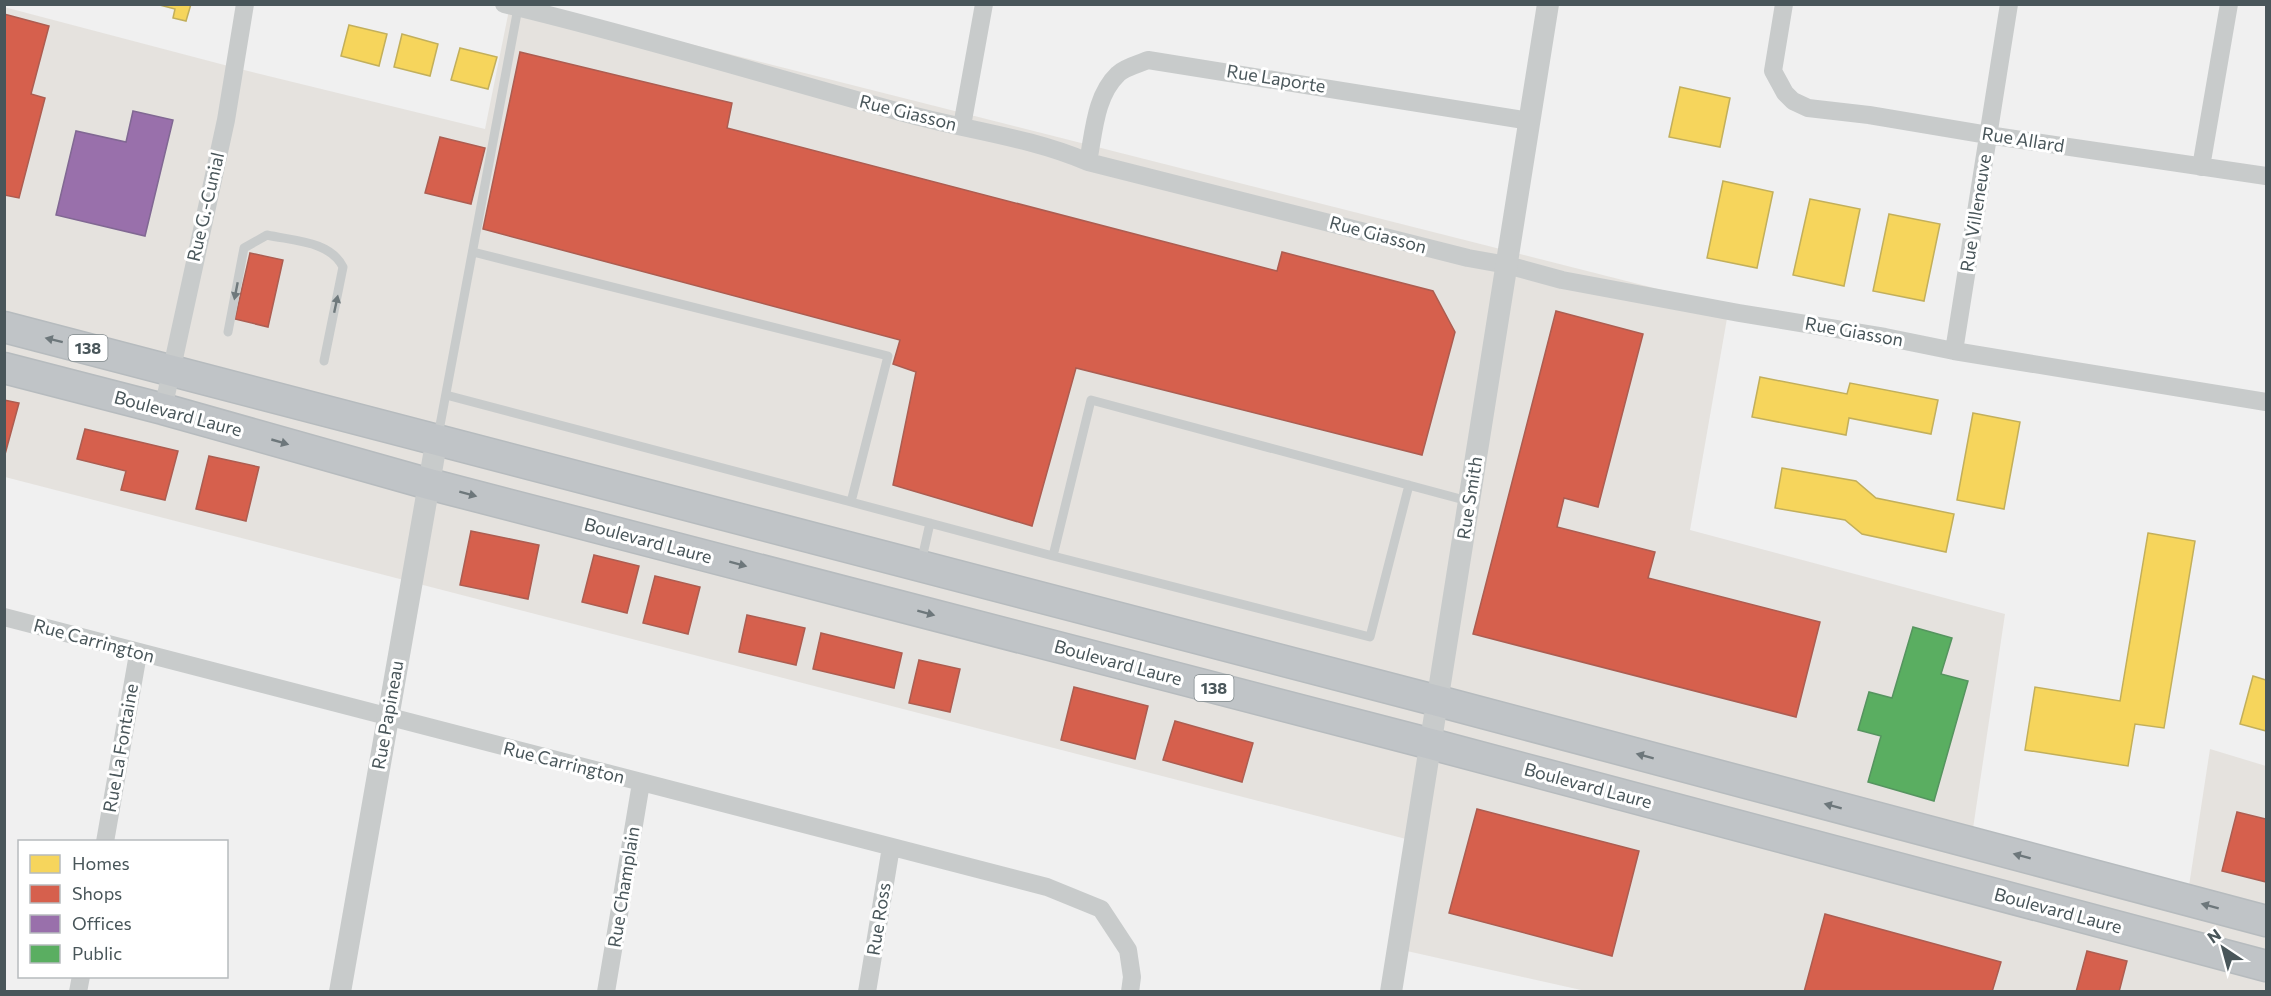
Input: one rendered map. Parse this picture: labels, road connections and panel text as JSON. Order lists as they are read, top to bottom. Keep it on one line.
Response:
{"streets":{"highway":["138","Boulevard Laure"],"street":["Rue Laporte","Rue Giasson","Rue Allard","Rue G.-Cunial","Rue Villeneuve","Rue Smith","Rue Carrington","Rue Papineau","Rue La Fontaine","Rue Champlain","Rue Ross"]},"crossings":[["Rue Laporte","Rue Giasson"],["Rue Laporte","Rue Smith"],["Rue Giasson","Rue Villeneuve"],["Rue Giasson","Rue Smith"],["Rue Allard","Rue Villeneuve"],["Rue G.-Cunial","138"],["Rue G.-Cunial","Boulevard Laure"],["138","Rue Smith"],["138","Rue Papineau"],["Boulevard Laure","Rue Smith"],["Boulevard Laure","Rue Papineau"],["Rue Carrington","Rue Papineau"],["Rue Carrington","Rue La Fontaine"],["Rue Carrington","Rue Champlain"],["Rue Carrington","Rue Ross"]],"legend":["Homes","Shops","Offices","Public"],"north":"top left"}
